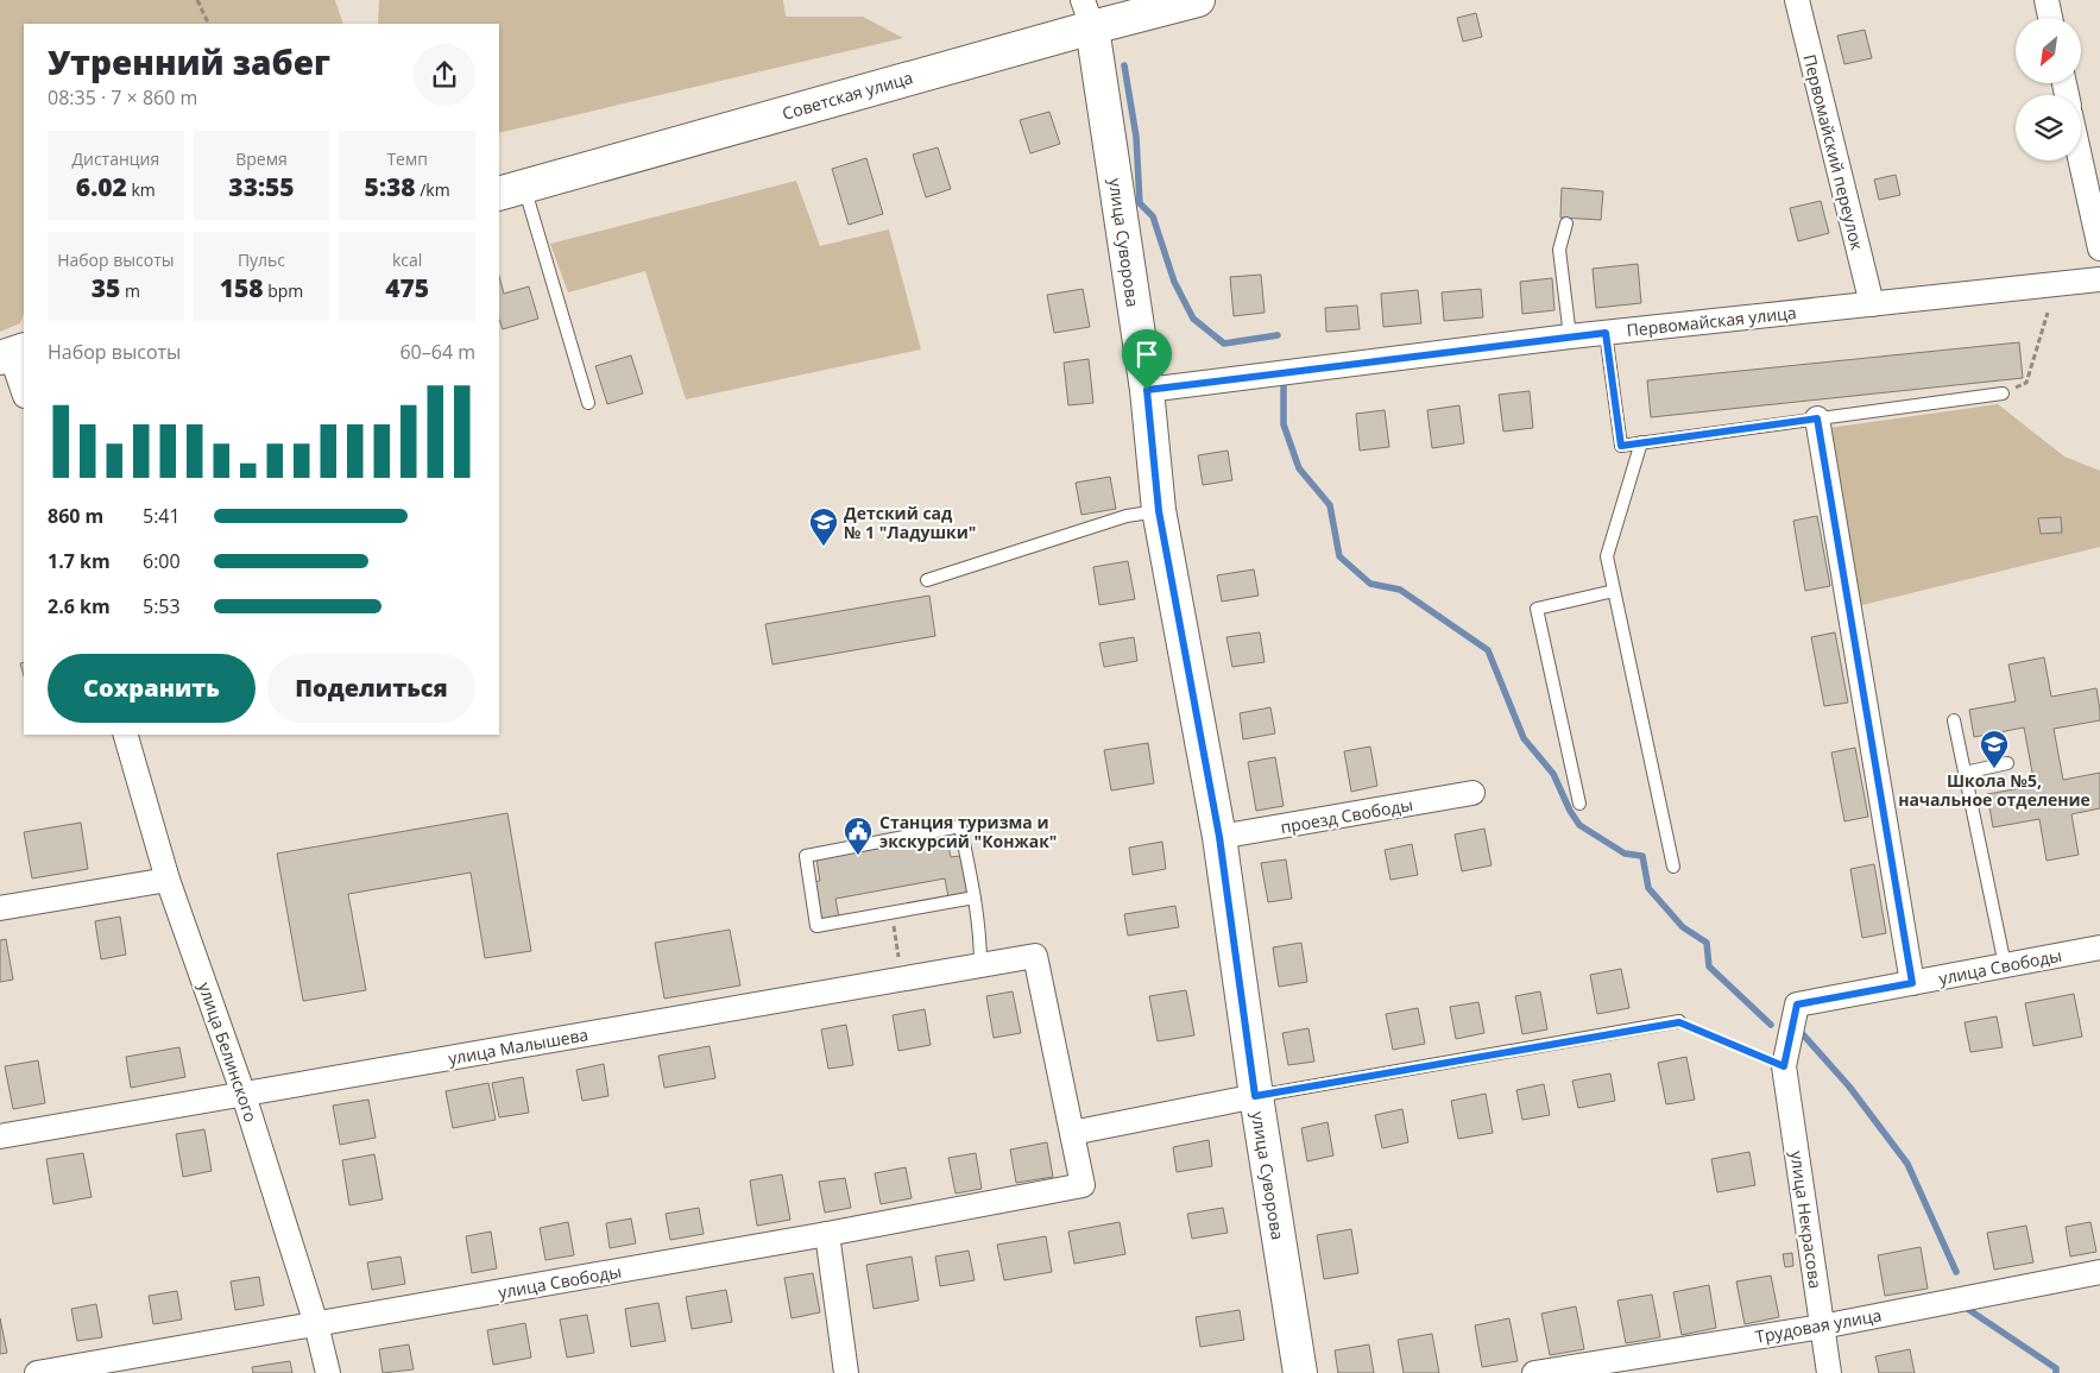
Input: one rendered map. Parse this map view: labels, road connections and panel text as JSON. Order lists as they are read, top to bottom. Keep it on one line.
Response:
{"streets":{"main road":["Советская улица","улица Суворова"],"street":["Первомайский переулок","Первомайская улица","проезд Свободы","улица Свободы","улица Малышева","улица Белинского","улица Некрасова","Трудовая улица"]},"crossings":[["Советская улица","улица Суворова"],["Первомайский переулок","Первомайская улица"],["улица Суворова","Первомайская улица"],["улица Суворова","проезд Свободы"],["улица Свободы","улица Малышева"],["улица Свободы","улица Белинского"],["улица Свободы","улица Некрасова"],["улица Малышева","улица Белинского"],["улица Некрасова","Трудовая улица"]],"places":{"school or university":["Детский сад № 1 \"Ладушки\"","Школа №5, начальное отделение"],"public building":["Станция туризма и экскурсий \"Конжак\""]},"north":"bottom left","page":{"heading":["Утренний забег","08:35 · 7 × 860 m"],"stats":[["Дистанция","6.02 km"],["Время","33:55"],["Темп","5:38 /km"],["Набор высоты","35 m"],["Пульс","158 bpm"],["kcal","475"]],"chart":["Набор высоты","60–64 m"],"list":[{"name":"860 m","note":"5:41"},{"name":"1.7 km","note":"6:00"},{"name":"2.6 km","note":"5:53"}],"buttons":["Сохранить","Поделиться"]}}
